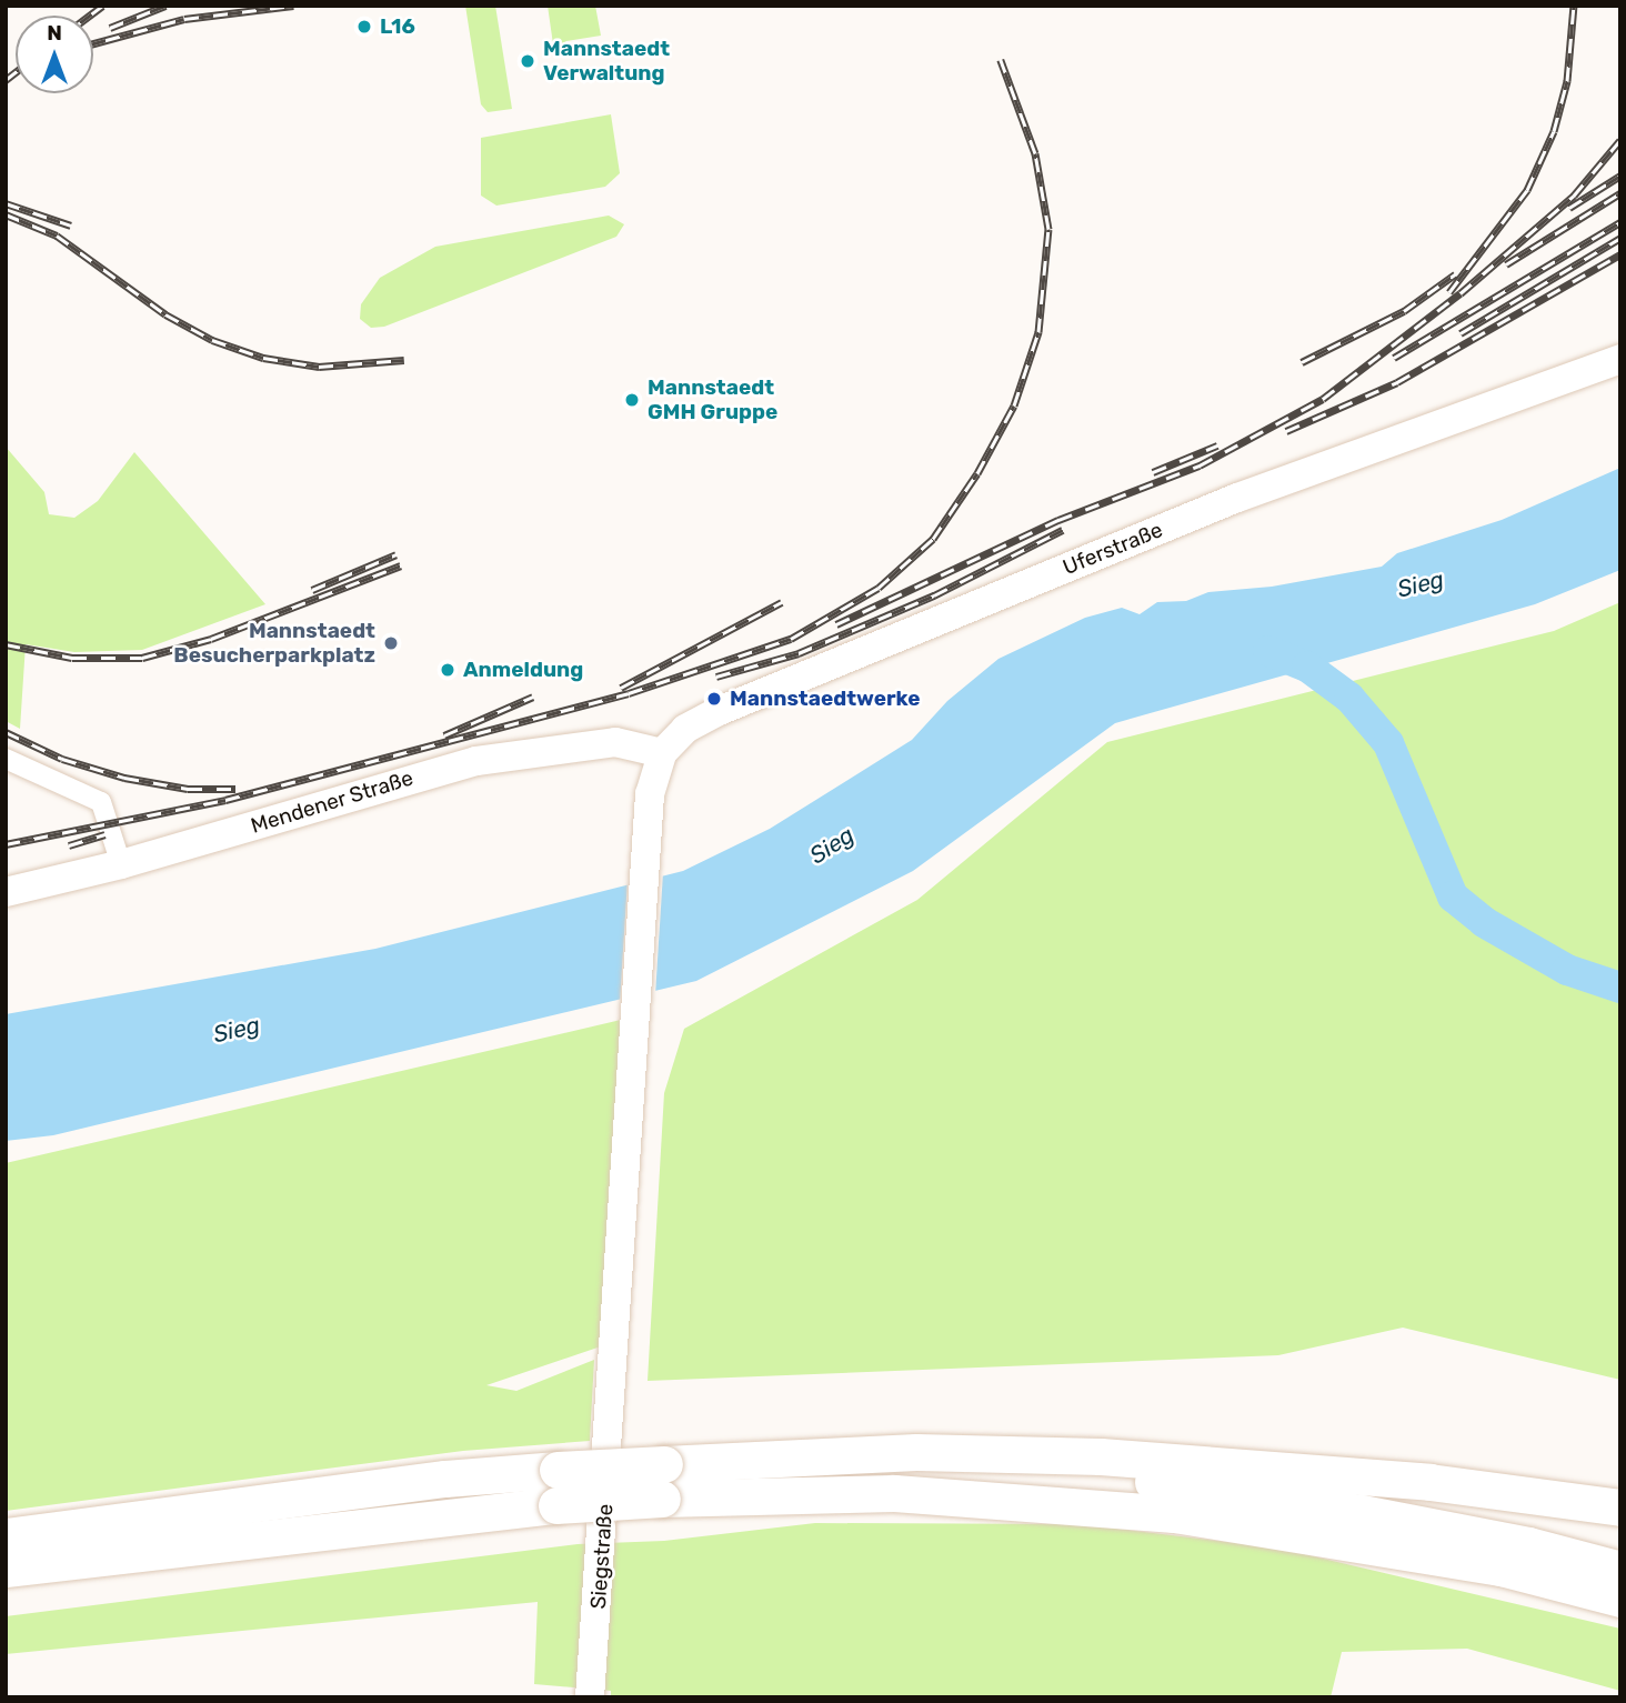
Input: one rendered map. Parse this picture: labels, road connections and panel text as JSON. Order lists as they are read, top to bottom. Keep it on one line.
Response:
{"streets":{"street":["Uferstraße","Mendener Straße","Siegstraße"]},"crossings":[["Uferstraße","Mendener Straße"],["Uferstraße","Siegstraße"]],"water":["Sieg"],"places":["L16","Mannstaedt Verwaltung","Mannstaedt GMH Gruppe","Mannstaedt Besucherparkplatz","Anmeldung","Mannstaedtwerke"],"north":"top"}
